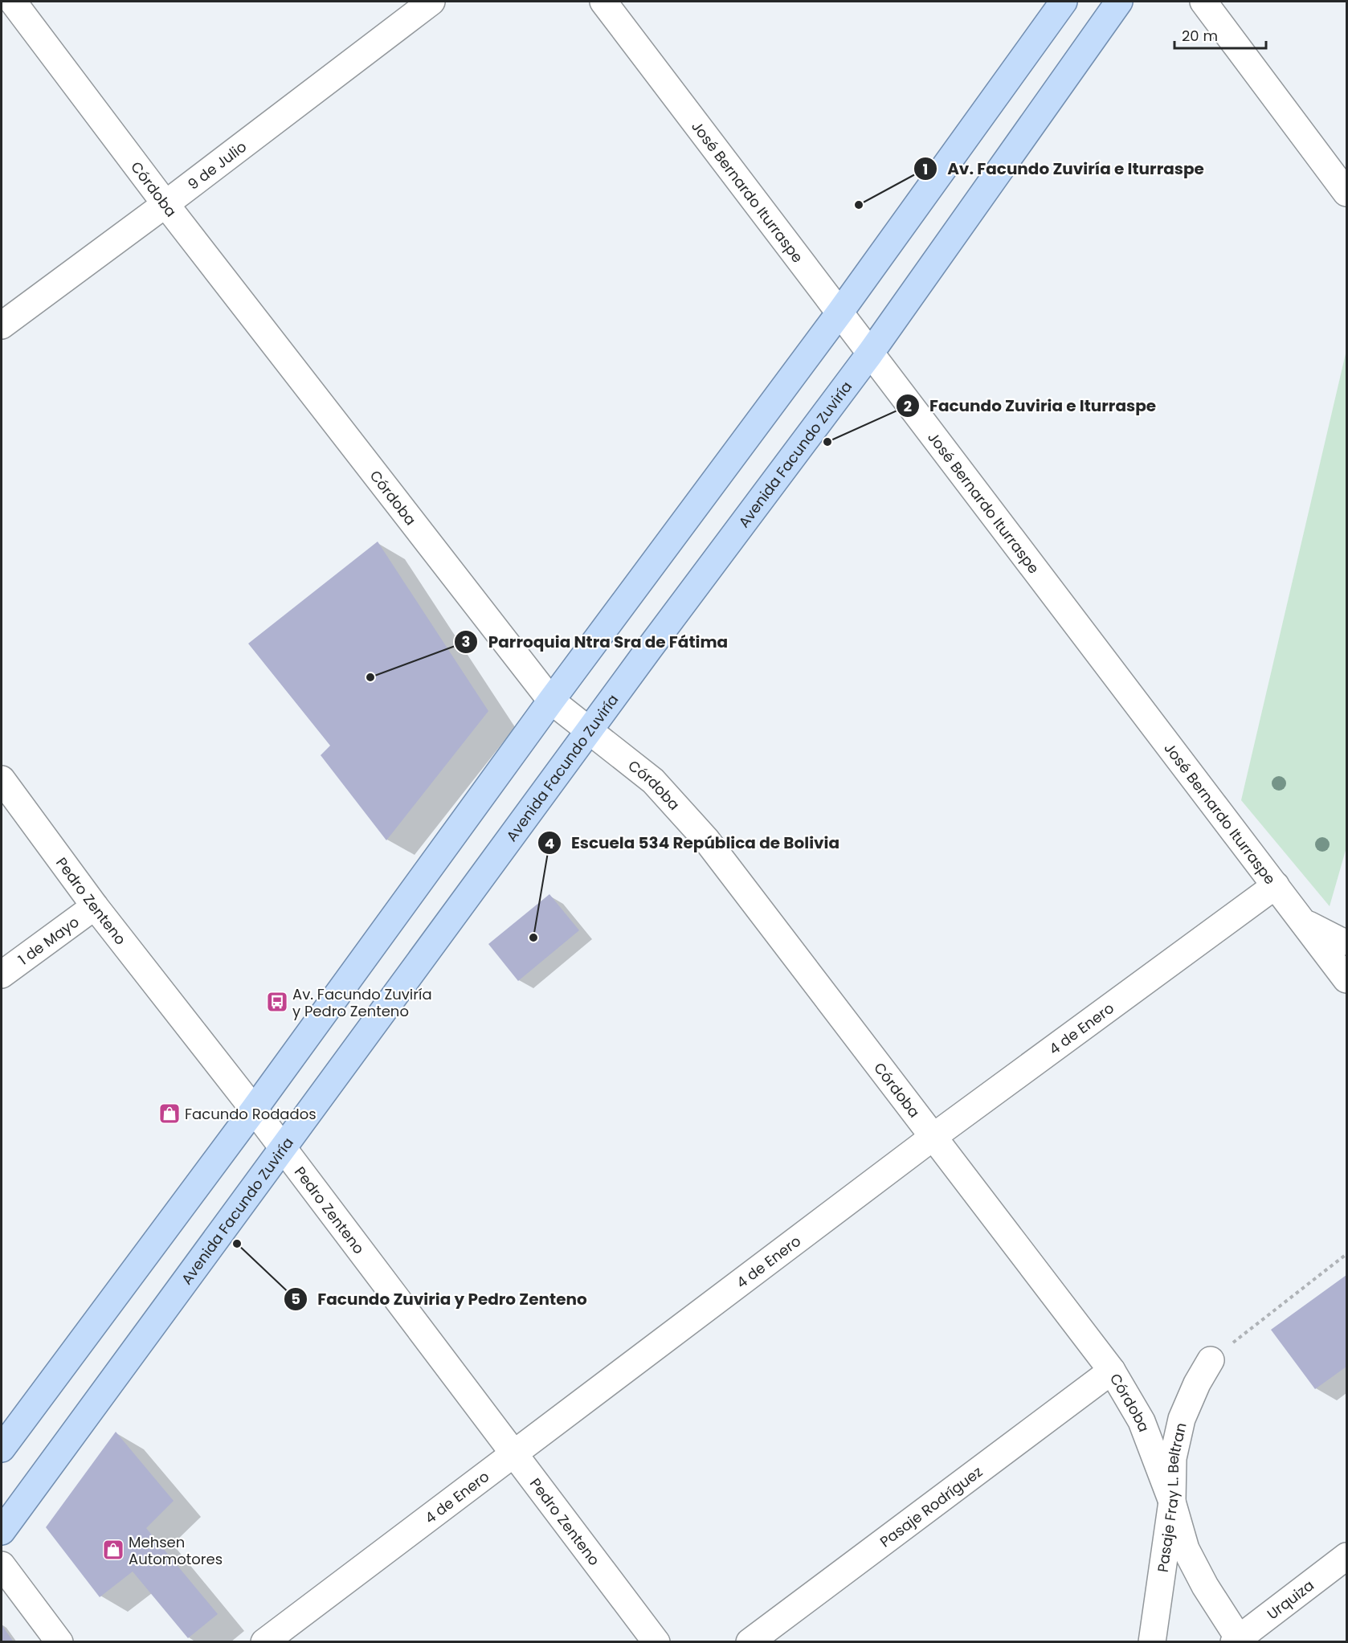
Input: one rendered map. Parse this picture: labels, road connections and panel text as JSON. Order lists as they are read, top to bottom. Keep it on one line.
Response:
{"streets":{"main road":["Avenida Facundo Zuviría"],"street":["9 de Julio","Córdoba","José Bernardo Iturraspe","Pedro Zenteno","1 de Mayo","4 de Enero","Pasaje Fray L. Beltran","Pasaje Rodríguez","Urquiza"]},"crossings":[["9 de Julio","Córdoba"],["Córdoba","Avenida Facundo Zuviría"],["Córdoba","4 de Enero"],["Córdoba","Pasaje Fray L. Beltran"],["Córdoba","Pasaje Rodríguez"],["Córdoba","Urquiza"],["José Bernardo Iturraspe","Avenida Facundo Zuviría"],["José Bernardo Iturraspe","4 de Enero"],["Avenida Facundo Zuviría","Pedro Zenteno"],["Pedro Zenteno","1 de Mayo"],["Pedro Zenteno","4 de Enero"]],"places":{"other":["Av. Facundo Zuviría e Iturraspe","Facundo Zuviria e Iturraspe","Parroquia Ntra Sra de Fátima","Escuela 534 República de Bolivia","Facundo Zuviria y Pedro Zenteno"],"bus stop":["Av. Facundo Zuviría y Pedro Zenteno"],"shop":["Facundo Rodados","Mehsen Automotores"]},"scale_bar":"20 m"}
